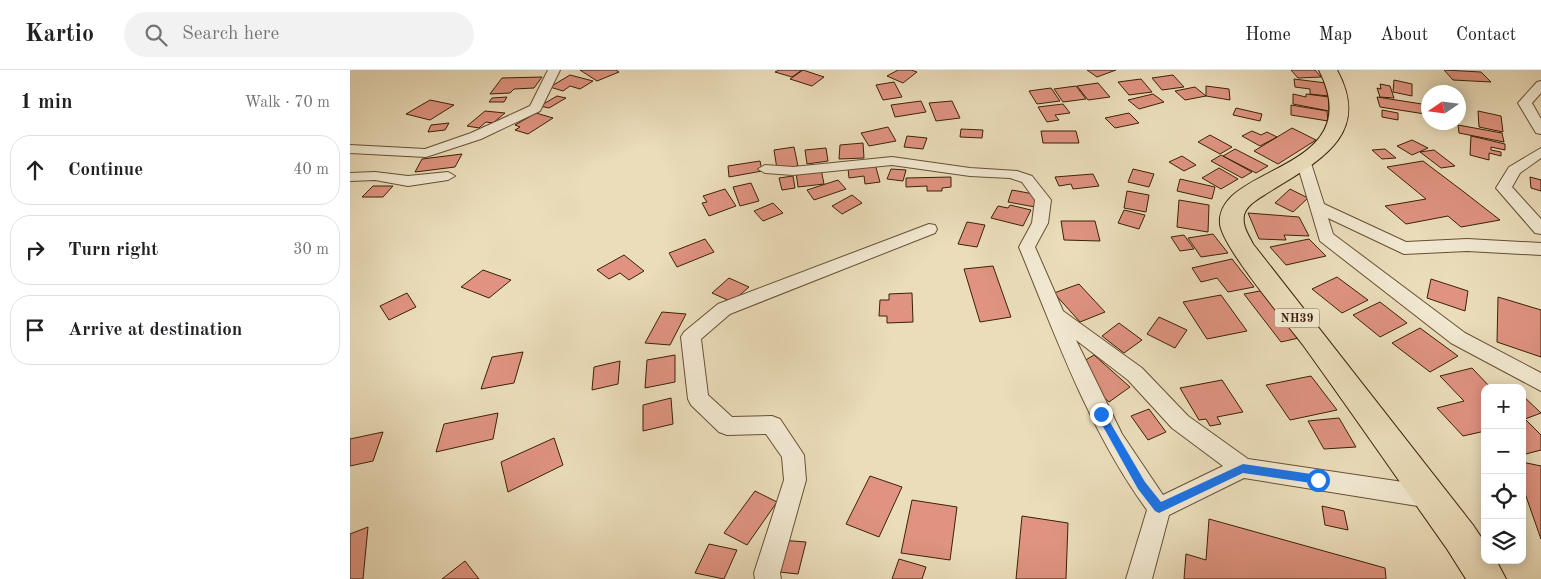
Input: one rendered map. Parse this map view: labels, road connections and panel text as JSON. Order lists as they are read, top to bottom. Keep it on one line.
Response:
{"streets":{"highway":["NH39"]},"north":"left","page":{"header":"Kartio","search":"Search here","nav":["Home","Map","About","Contact"],"heading":["1 min","Walk · 70 m"],"list":[["Continue","40 m"],["Turn right","30 m"],"Arrive at destination"],"map_buttons":["+","−"]}}
